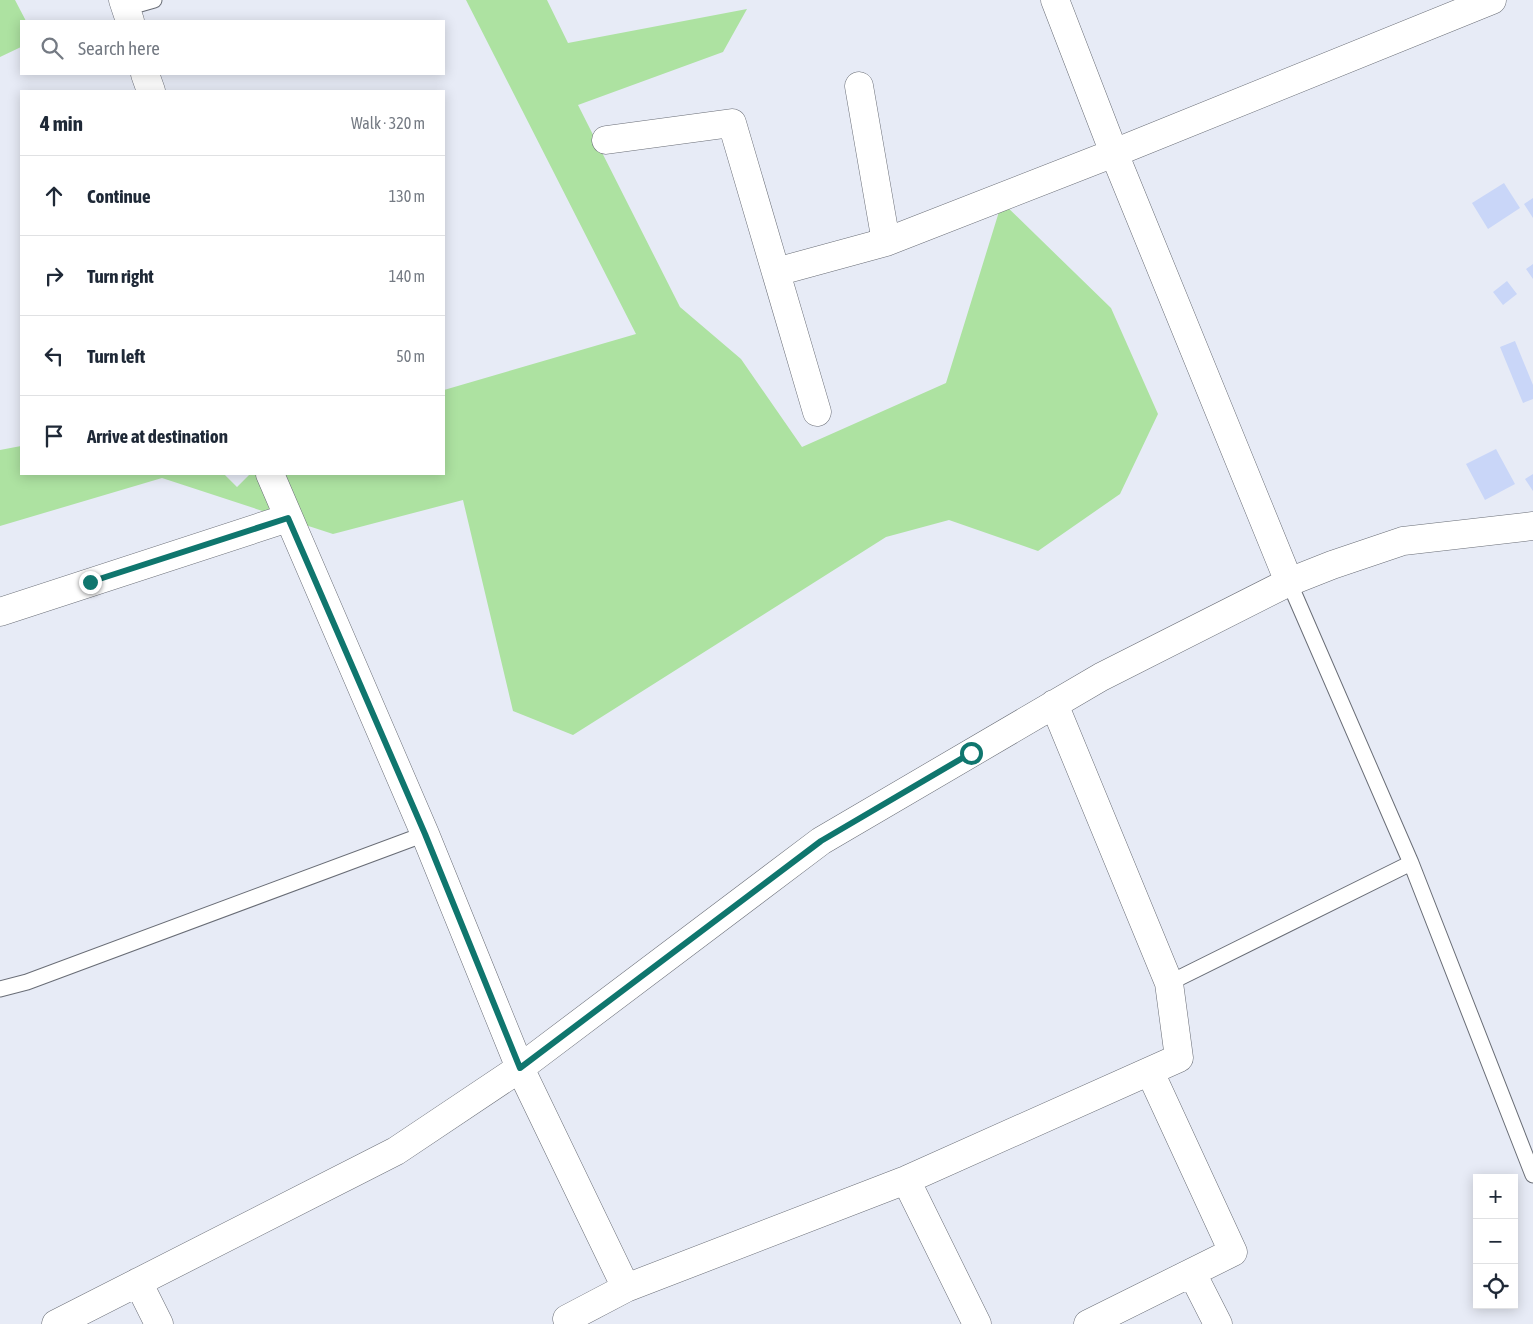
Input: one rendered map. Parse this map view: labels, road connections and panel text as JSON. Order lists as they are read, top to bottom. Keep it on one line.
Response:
{"page":{"search":"Search here","heading":["4 min","Walk · 320 m"],"list":[["Continue","130 m"],["Turn right","140 m"],["Turn left","50 m"],"Arrive at destination"],"map_buttons":["+","−"]}}
